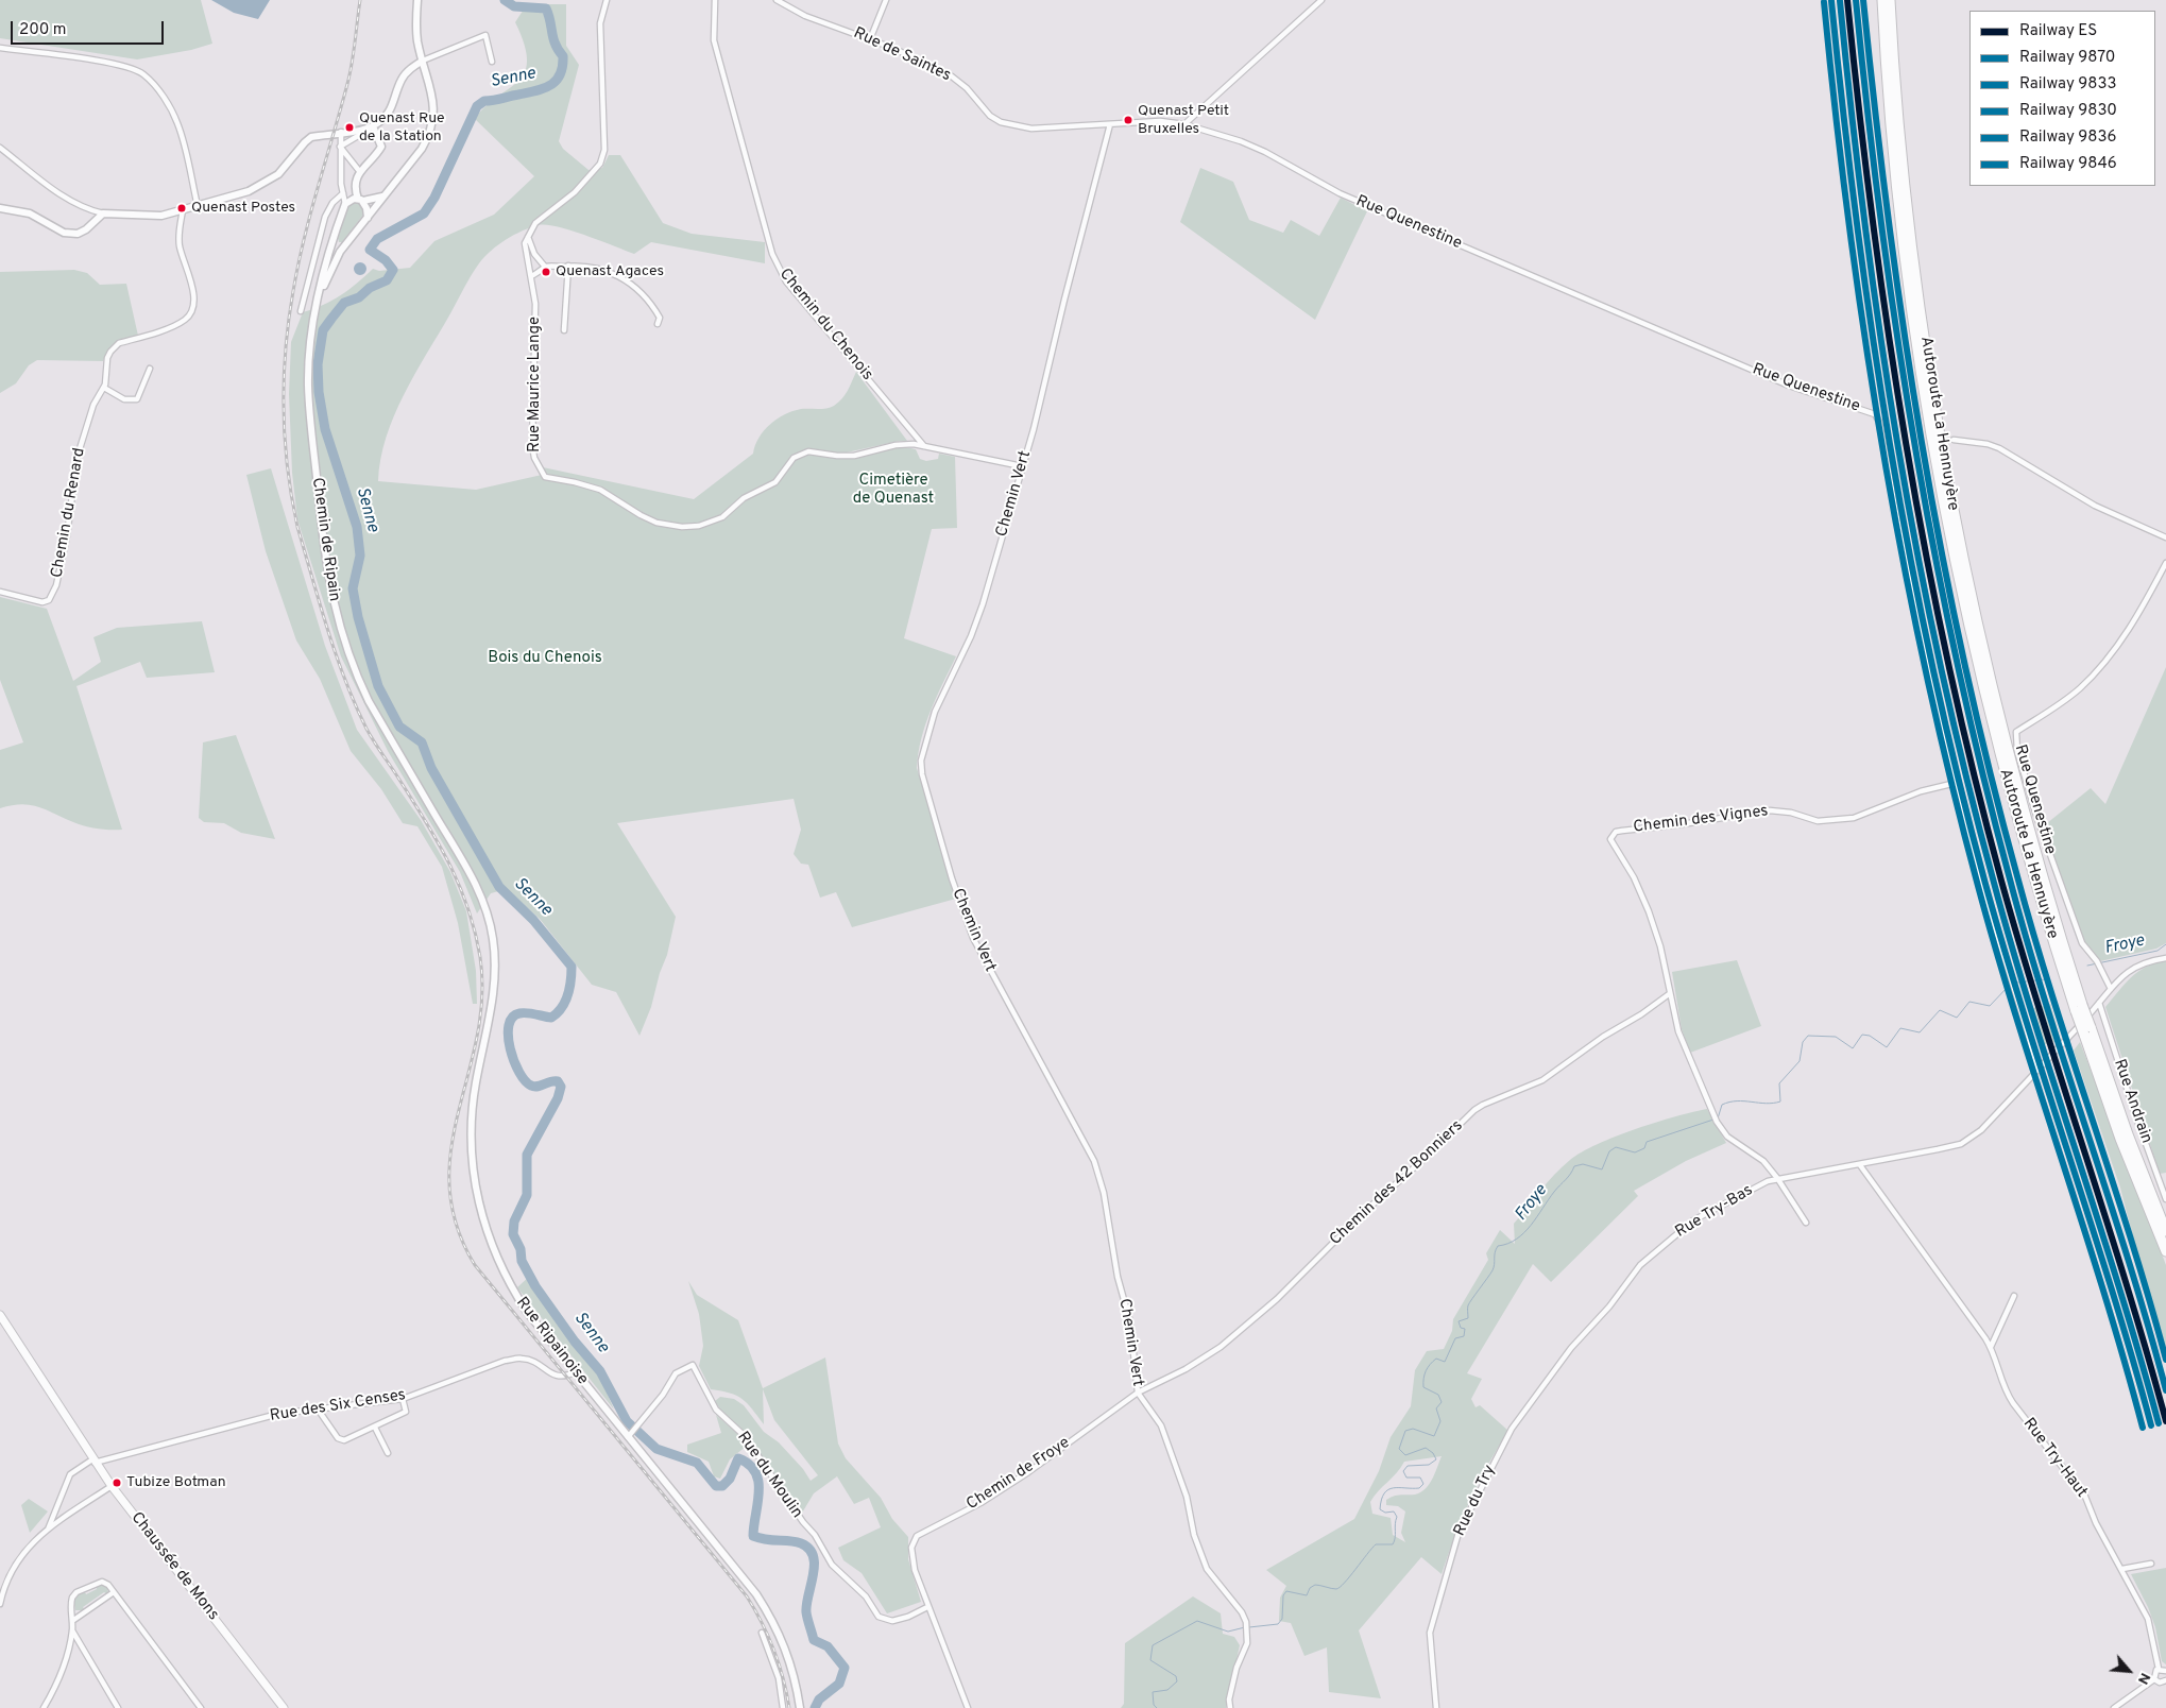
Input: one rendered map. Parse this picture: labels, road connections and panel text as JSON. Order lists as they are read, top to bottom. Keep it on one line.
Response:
{"streets":{"highway":["Autoroute La Hennuyère"],"main road":["Chaussée de Mons"],"street":["Rue de Saintes","Rue Quenestine","Chemin du Chenois","Rue Maurice Lange","Chemin Vert","Chemin du Renard","Chemin de Ripain","Chemin des Vignes","Rue Andrain","Chemin des 42 Bonniers","Rue Try-Bas","Rue Ripainoise","Rue des Six Censes","Rue Try-Haut","Chemin de Froye","Rue du Moulin","Rue du Try"]},"crossings":[["Rue de Saintes","Rue Quenestine"],["Rue de Saintes","Chemin Vert"],["Rue Quenestine","Chemin Vert"],["Rue Quenestine","Chemin des Vignes"],["Rue Quenestine","Rue Try-Bas"],["Chemin du Chenois","Rue Maurice Lange"],["Chemin Vert","Chemin des 42 Bonniers"],["Chemin Vert","Chemin de Froye"],["Chemin de Ripain","Rue Ripainoise"],["Chemin des Vignes","Chemin des 42 Bonniers"],["Rue Andrain","Rue Try-Bas"],["Chemin des 42 Bonniers","Chemin de Froye"],["Rue Try-Bas","Rue Try-Haut"],["Rue Try-Bas","Rue du Try"],["Rue Ripainoise","Rue des Six Censes"],["Rue Ripainoise","Rue du Moulin"],["Rue des Six Censes","Chaussée de Mons"],["Chemin de Froye","Rue du Moulin"]],"water":["Senne","Froye"],"parks":["Cimetière de Quenast","Bois du Chenois"],"places":["Quenast Petit Bruxelles","Quenast Rue de la Station","Quenast Postes","Quenast Agaces","Tubize Botman"],"lines":["rail line ES","rail line 9833","rail line 9836","rail line 9870","rail line 9830","rail line 9846"],"legend":["Railway ES","Railway 9870","Railway 9833","Railway 9830","Railway 9836","Railway 9846"],"scale_bar":"200 m","north":"bottom right"}
